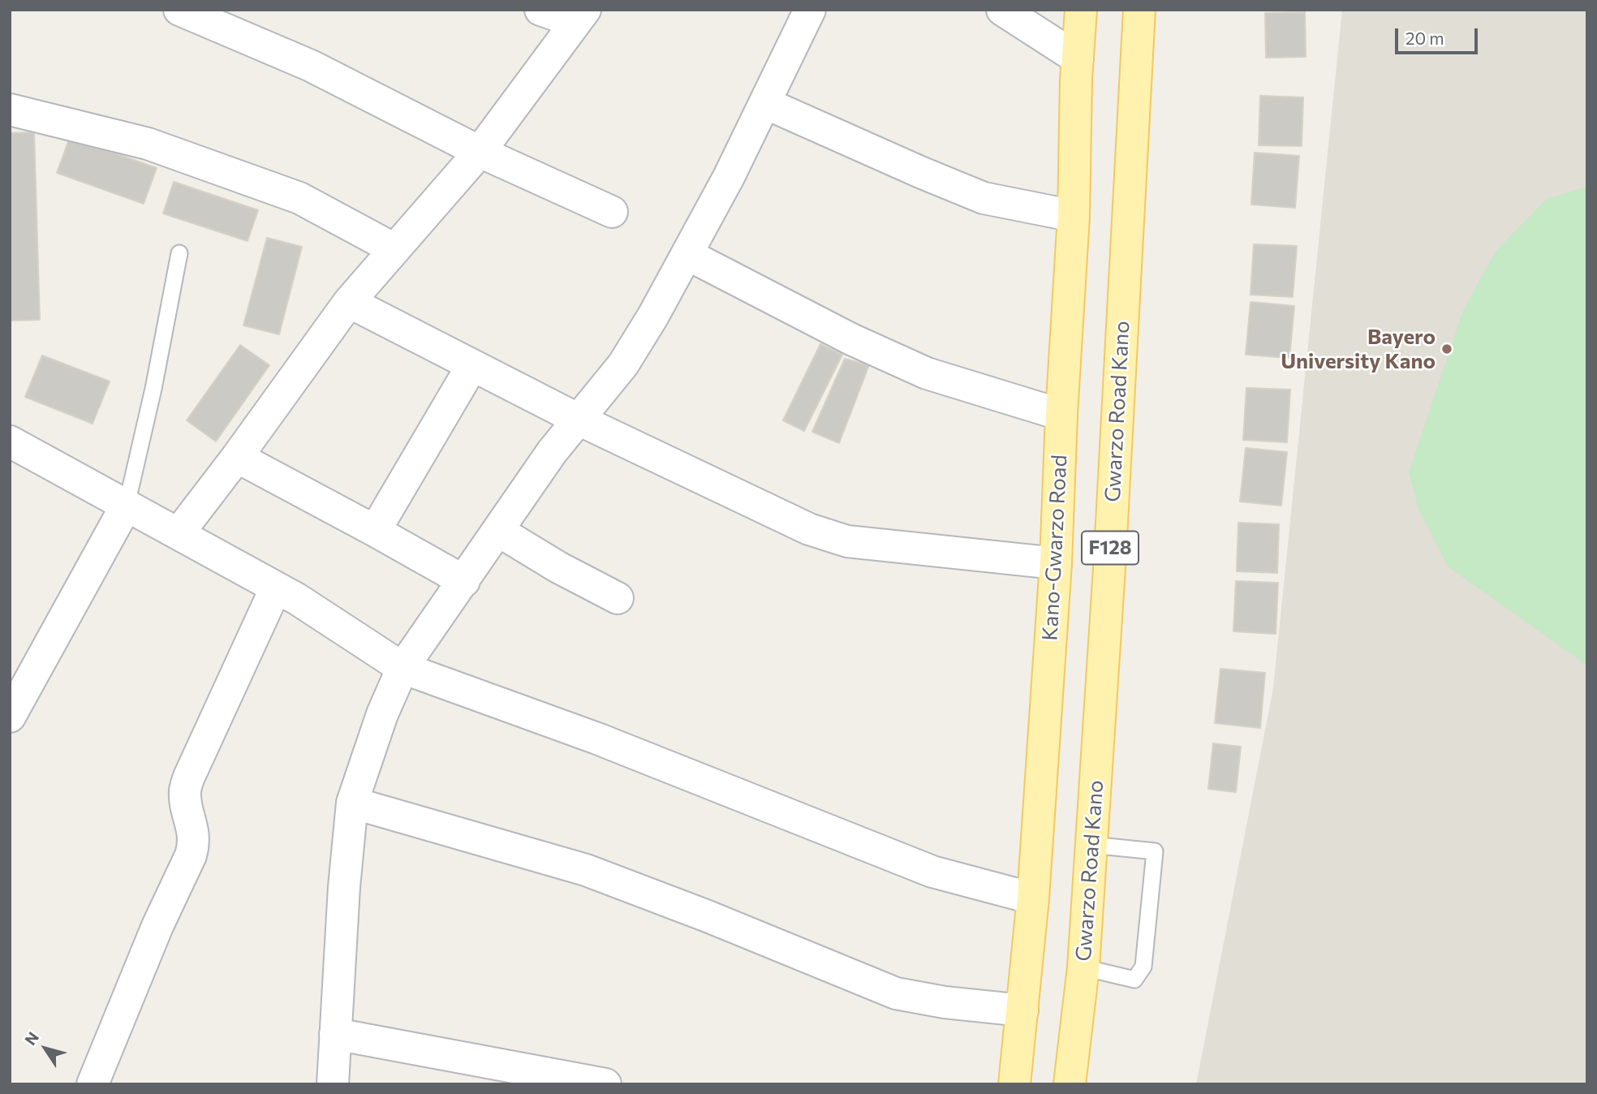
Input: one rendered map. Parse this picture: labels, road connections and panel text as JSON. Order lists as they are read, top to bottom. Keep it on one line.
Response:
{"streets":{"main road":["Gwarzo Road Kano","Kano-Gwarzo Road","F128"]},"places":["Bayero University Kano"],"scale_bar":"20 m","north":"top left"}
